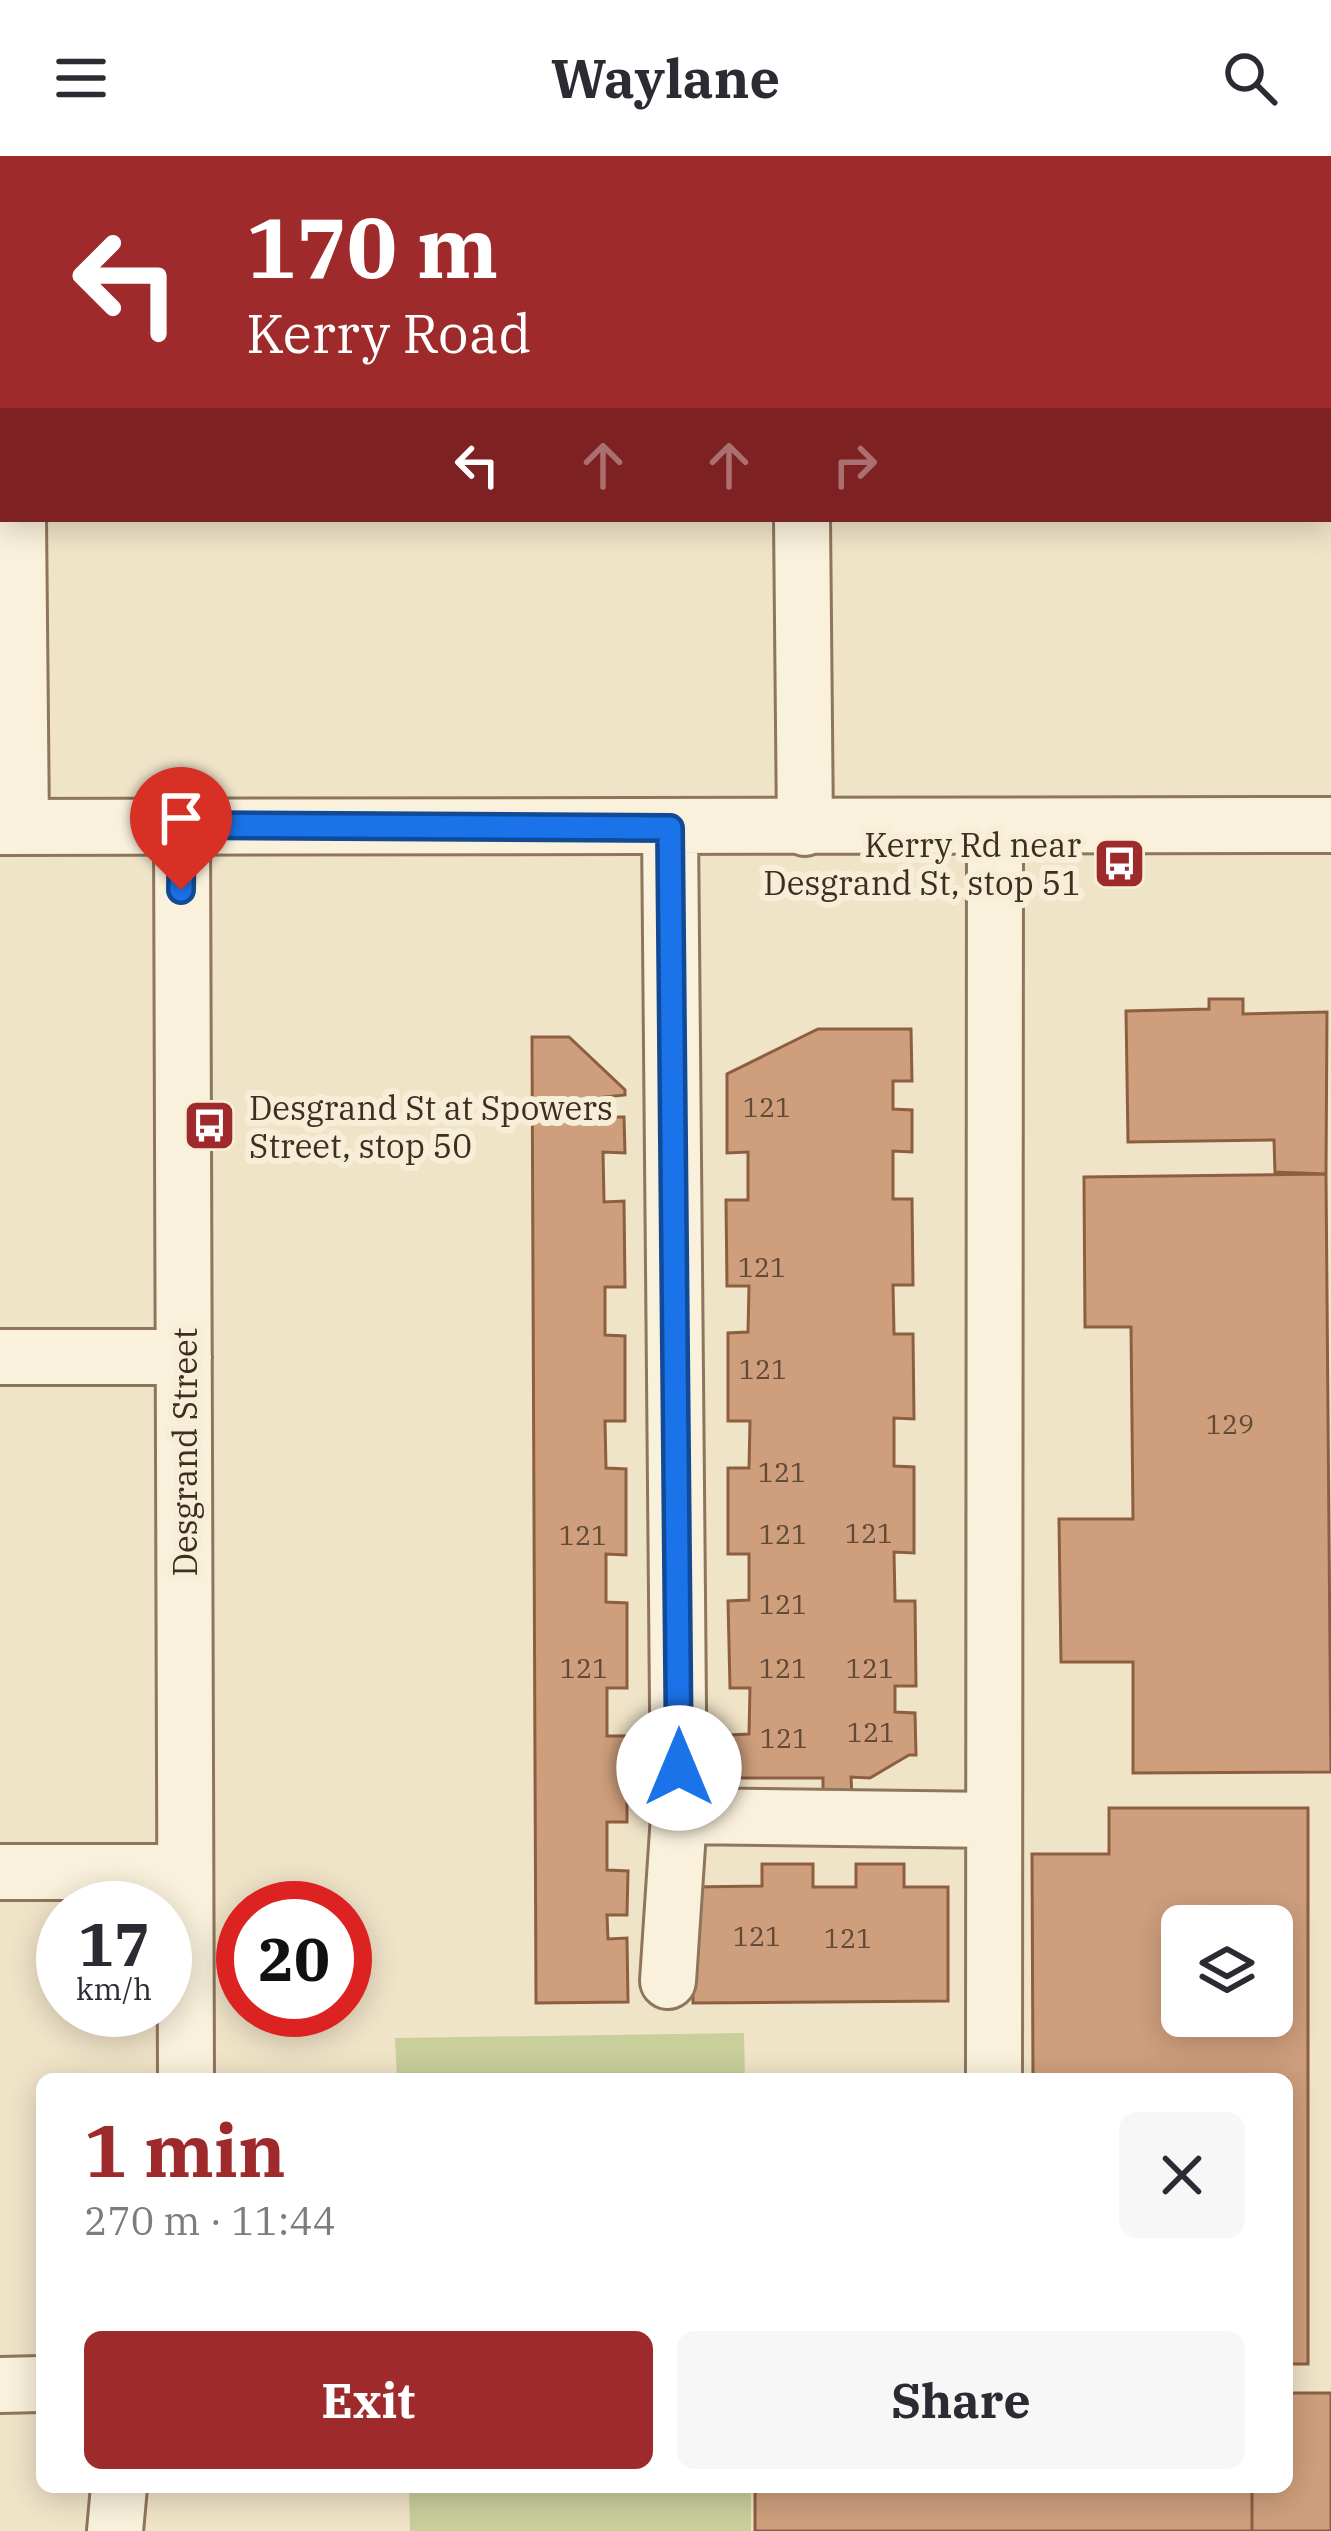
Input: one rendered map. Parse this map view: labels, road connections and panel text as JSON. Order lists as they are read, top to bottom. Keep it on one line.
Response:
{"streets":{"street":["Desgrand Street"]},"places":{"bus stop":["Kerry Rd near Desgrand St, stop 51","Desgrand St at Spowers Street, stop 50"]},"house_numbers":["121","121","121","129","121","121","121","121","121","121","121","121","121","121","121","121"],"page":{"header":"Waylane","turn":["170 m","Kerry Road"],"speed":"17 km/h","limit":"20","heading":["1 min","270 m · 11:44"],"buttons":["Exit","Share"]}}
